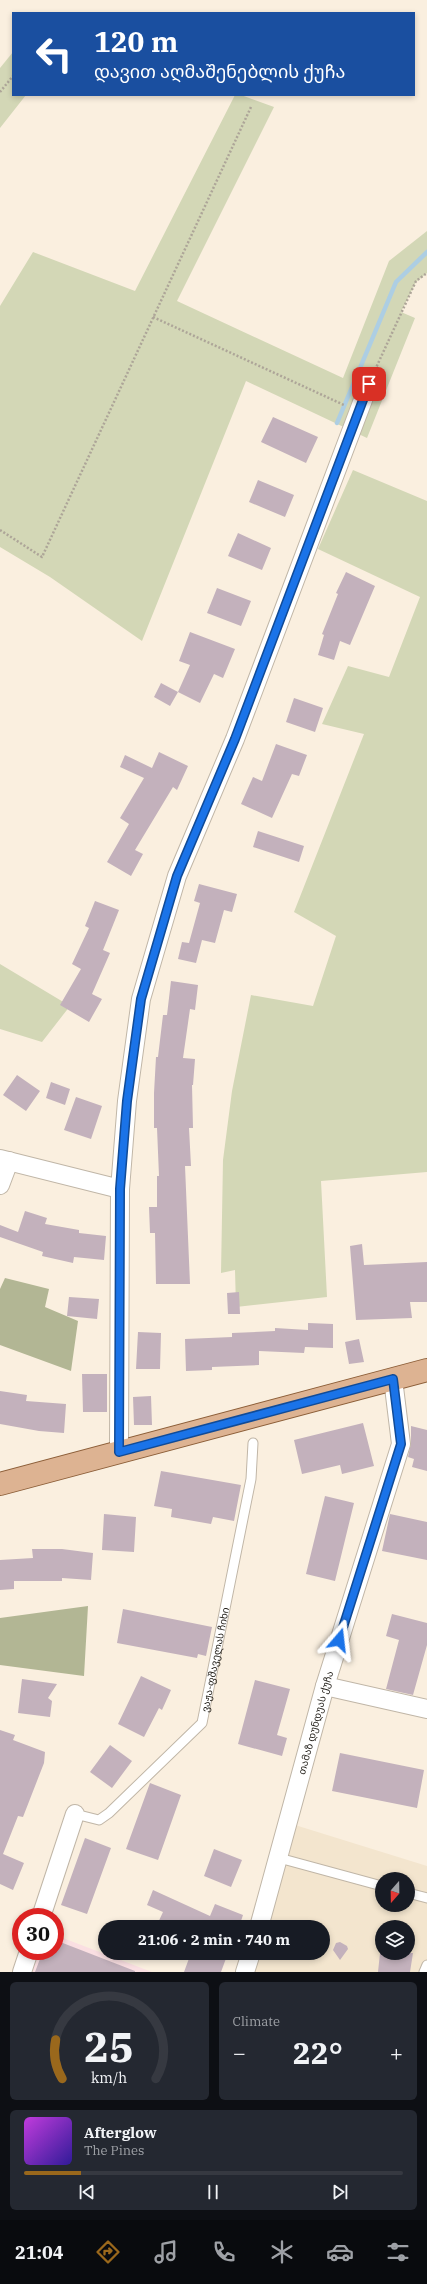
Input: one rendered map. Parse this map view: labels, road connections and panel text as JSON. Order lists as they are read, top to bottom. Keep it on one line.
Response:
{"streets":{"street":["ვაჟა-ფშაველას ჩიხი","თამაზ დუნდუას ქუჩა"]},"north":"bottom","page":{"turn":["120 m","დავით აღმაშენებლის ქუჩა"],"limit":"30","trip":"21:06 · 2 min · 740 m","tile":"Climate","heat":["−","22°","+"],"song":["Afterglow","The Pines"],"tabs":"21:04","gauge":["25","km/h"]}}
